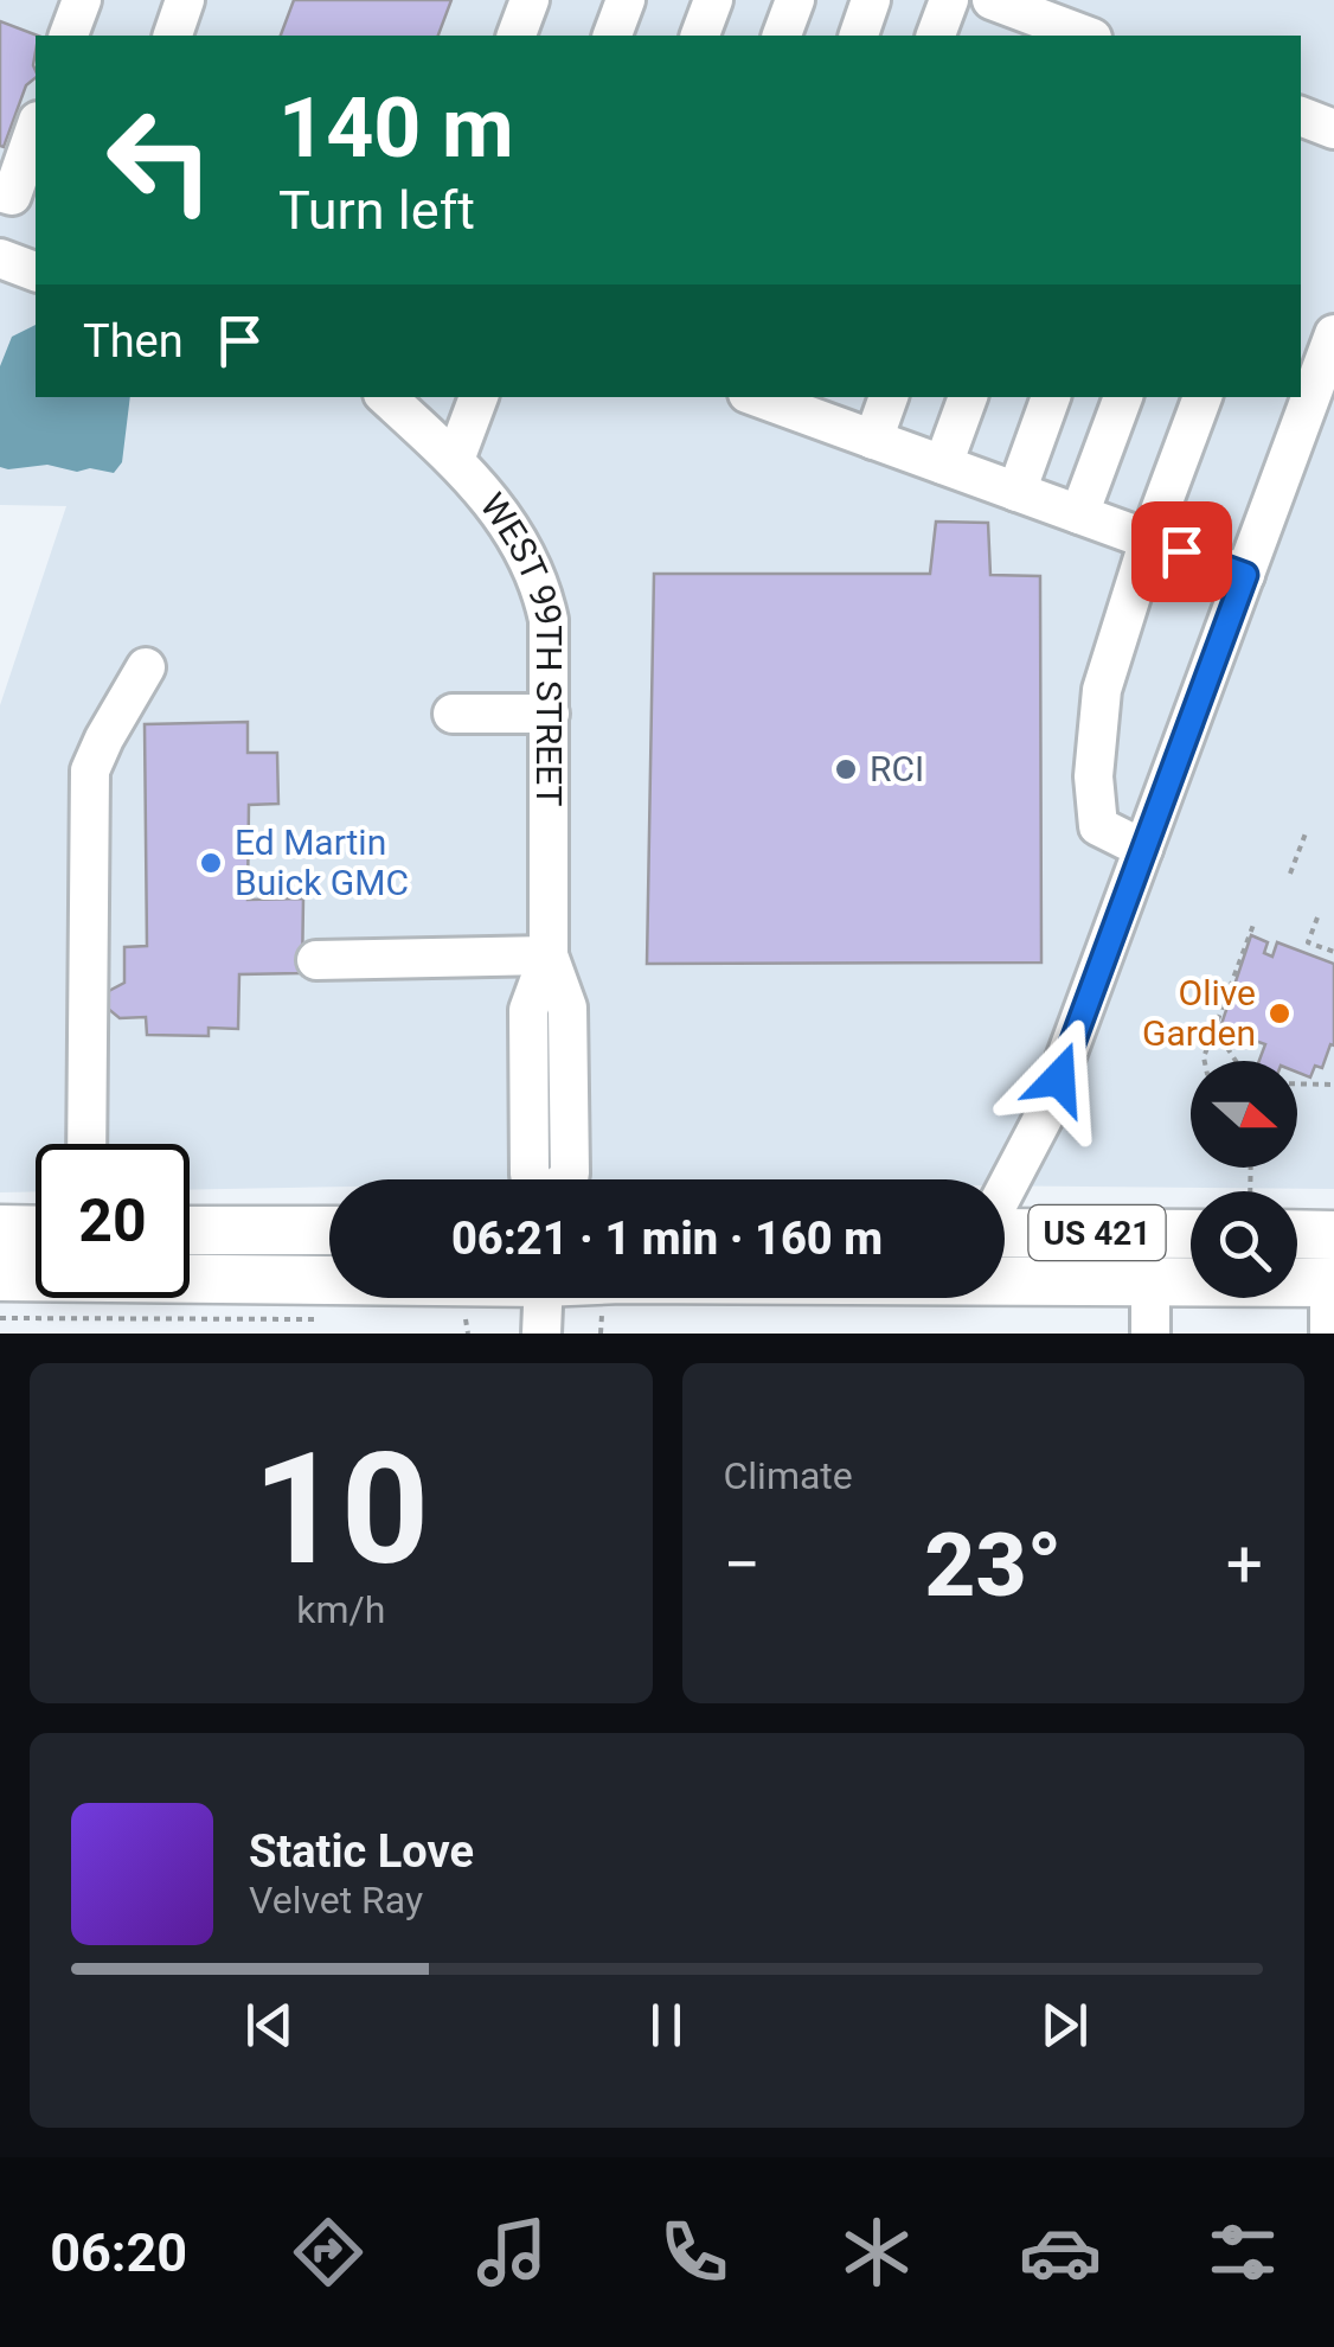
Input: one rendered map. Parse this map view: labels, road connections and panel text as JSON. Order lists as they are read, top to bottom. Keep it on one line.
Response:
{"streets":{"main road":["US 421"],"street":["WEST 99TH STREET"]},"places":["RCI","Ed Martin Buick GMC","Olive Garden"],"north":"right","page":{"turn":["140 m","Turn left"],"then":"Then","limit":"20","trip":"06:21 · 1 min · 160 m","tile":[["10","km/h"],"Climate"],"heat":["−","23°","+"],"song":["Static Love","Velvet Ray"],"tabs":"06:20"}}
